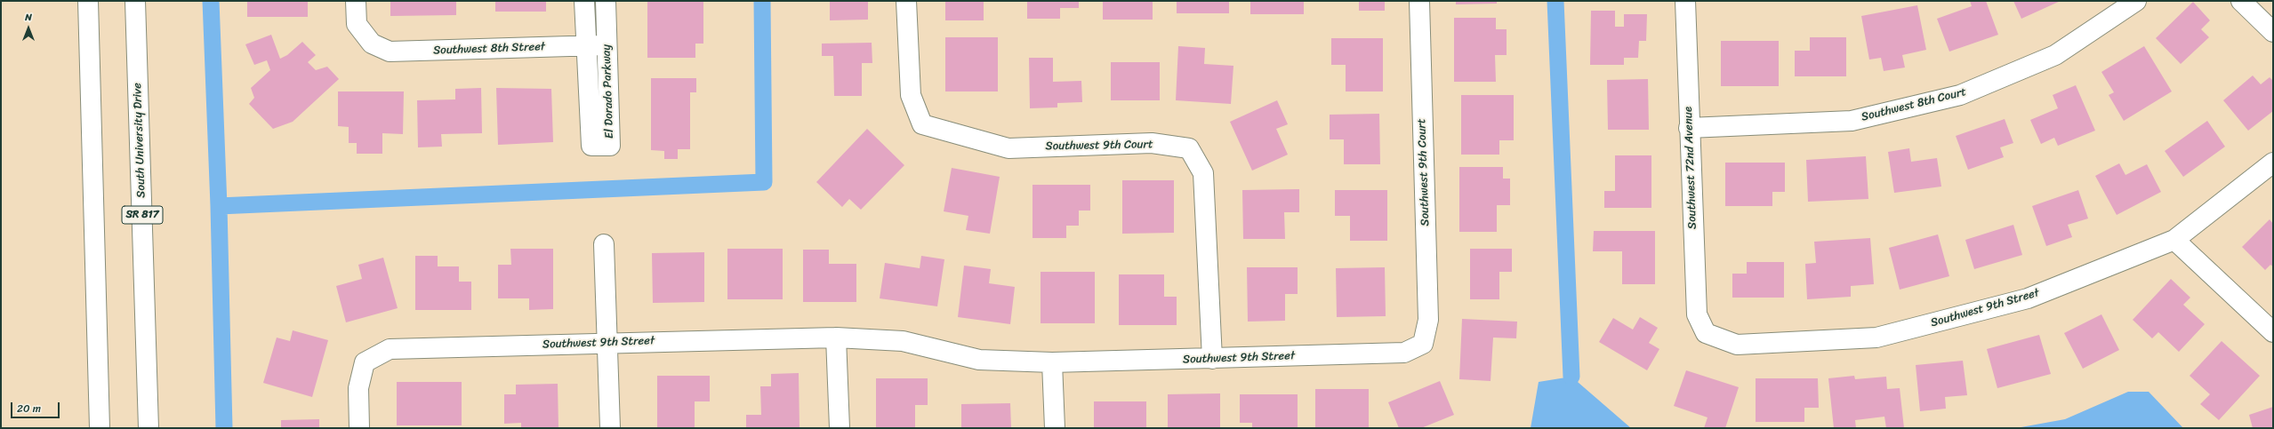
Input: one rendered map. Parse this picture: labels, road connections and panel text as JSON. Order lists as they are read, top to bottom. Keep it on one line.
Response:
{"streets":{"street":["Southwest 8th Street","El Dorado Parkway","Southwest 8th Court","South University Drive","Southwest 9th Court","Southwest 72nd Avenue","SR 817","Southwest 9th Street"]},"crossings":[["Southwest 8th Street","El Dorado Parkway"],["Southwest 8th Court","Southwest 72nd Avenue"],["Southwest 9th Court","Southwest 9th Street"],["Southwest 72nd Avenue","Southwest 9th Street"]],"scale_bar":"20 m","north":"top"}
